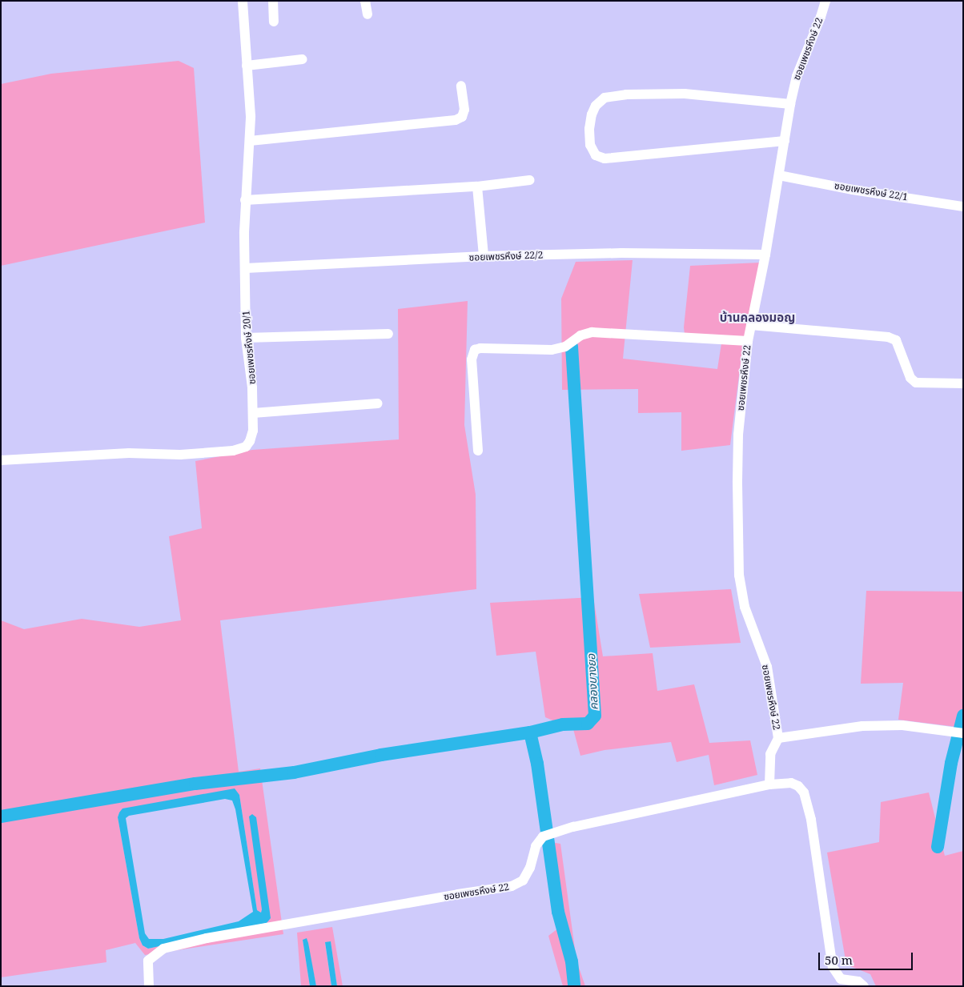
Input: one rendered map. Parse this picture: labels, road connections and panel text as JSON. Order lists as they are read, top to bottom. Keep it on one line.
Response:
{"streets":{"street":["ซอยเพชรหึงษ์ 22","ซอยเพชรหึงษ์ 22/1","ซอยเพชรหึงษ์ 22/2","ซอยเพชรหึงษ์ 20/1"]},"crossings":[["ซอยเพชรหึงษ์ 22","ซอยเพชรหึงษ์ 22/1"],["ซอยเพชรหึงษ์ 22","ซอยเพชรหึงษ์ 22/2"],["ซอยเพชรหึงษ์ 22/2","ซอยเพชรหึงษ์ 20/1"]],"districts":["บ้านคลองมอญ"],"water":["คลองบางยอ"],"scale_bar":"50 m"}
